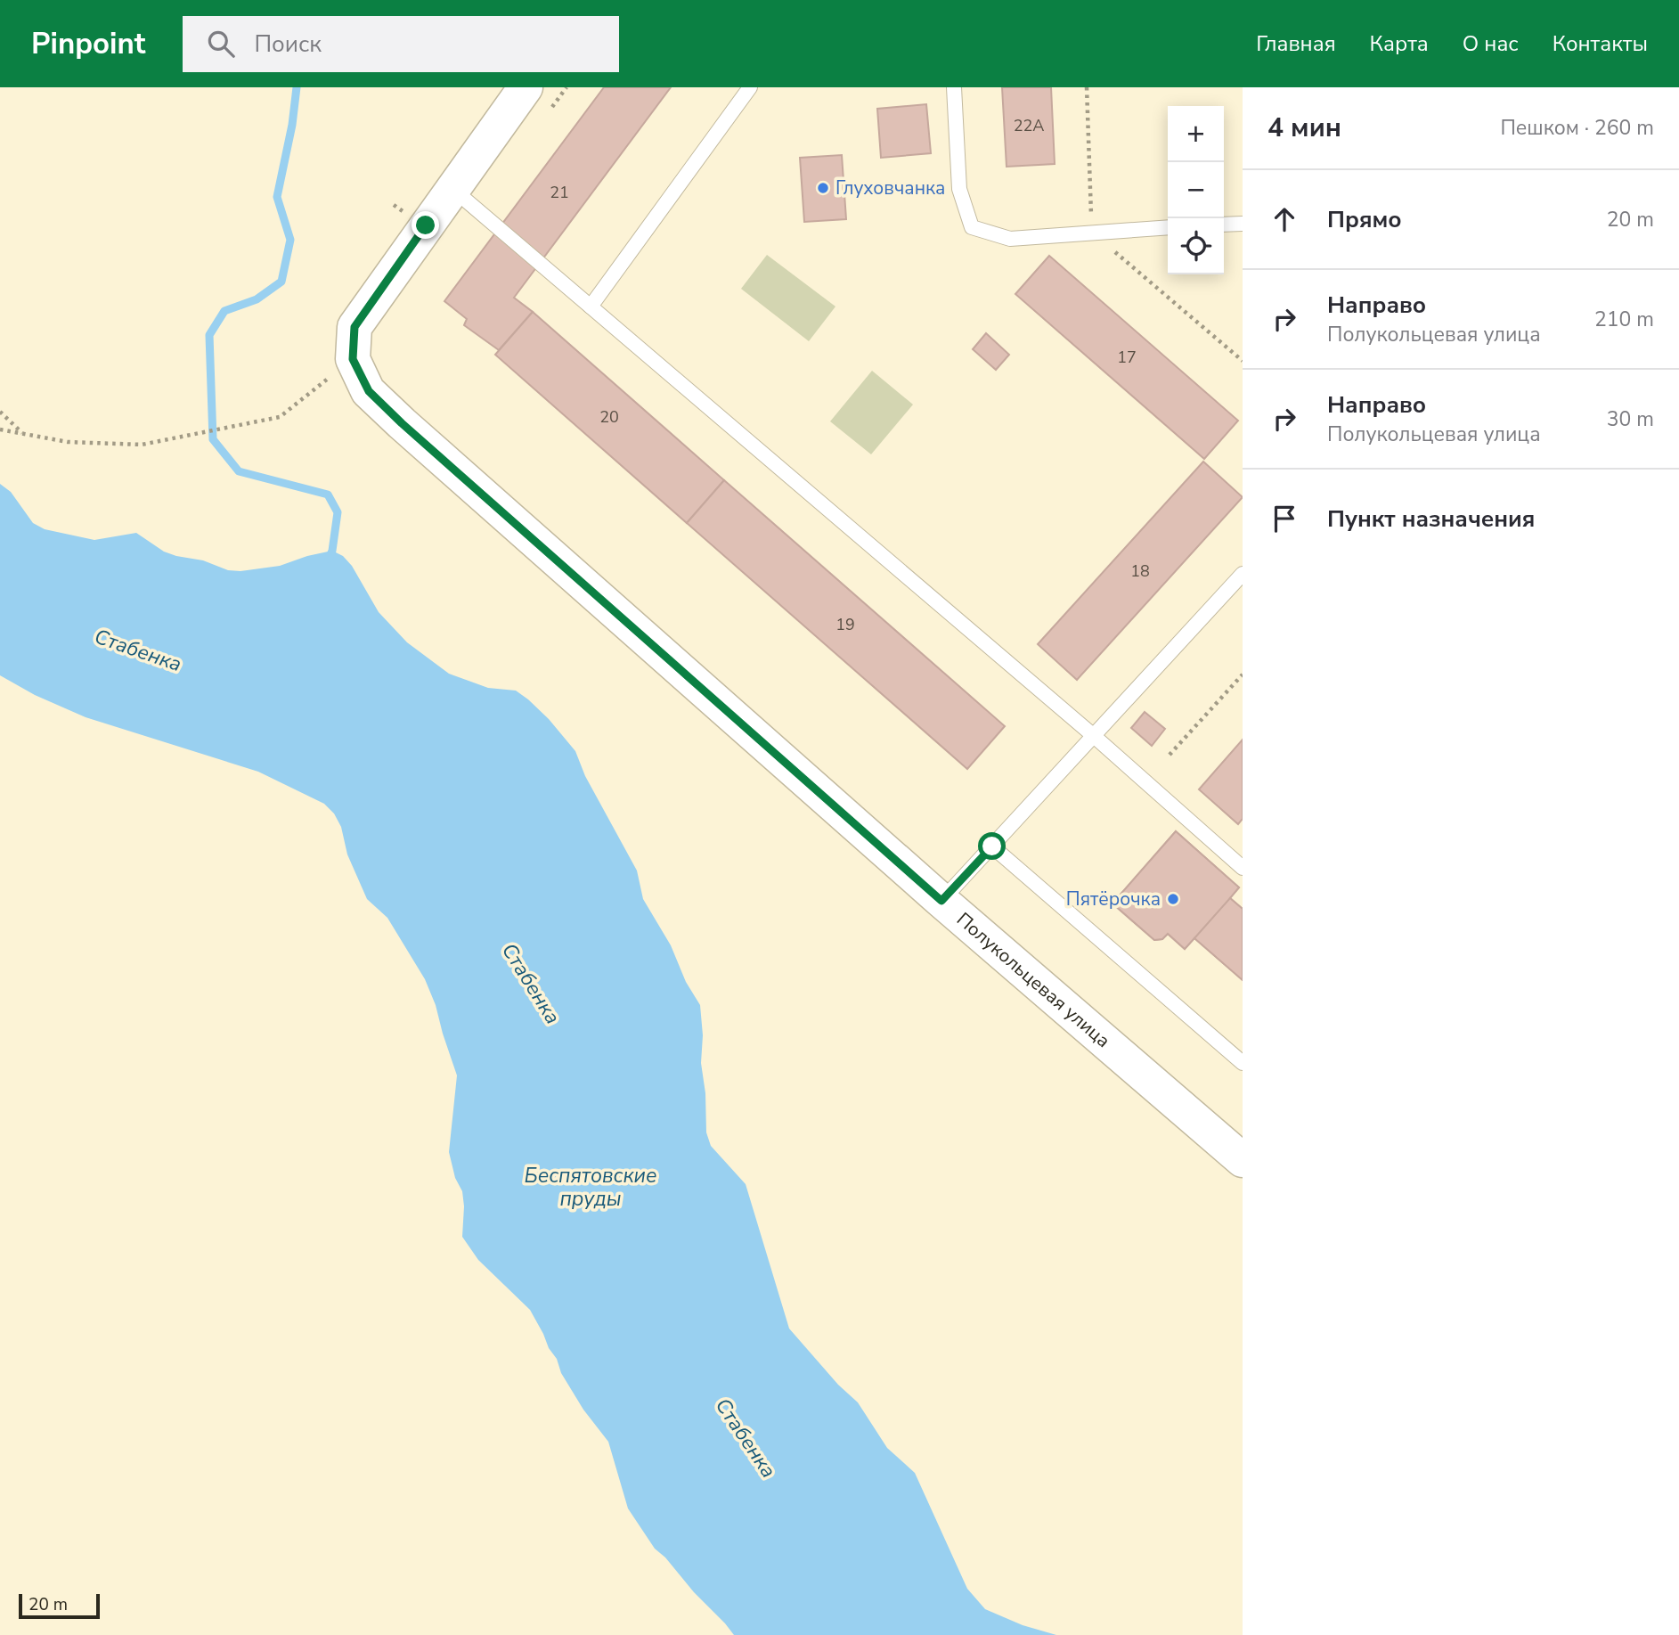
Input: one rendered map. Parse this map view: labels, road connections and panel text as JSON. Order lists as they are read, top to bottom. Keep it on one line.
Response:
{"streets":{"main road":["Полукольцевая улица"]},"water":["Стабенка","Беспятовские пруды"],"places":["Глуховчанка","Пятёрочка"],"house_numbers":["22А","21","17","20","18","19"],"scale_bar":"20 m","page":{"header":"Pinpoint","search":"Поиск","nav":["Главная","Карта","О нас","Контакты"],"heading":["4 мин","Пешком · 260 m"],"map_buttons":["+","−"],"list":[["Прямо","20 m"],["Направо","Полукольцевая улица","210 m"],["Направо","Полукольцевая улица","30 m"],"Пункт назначения"],"scale":"20 m"}}
